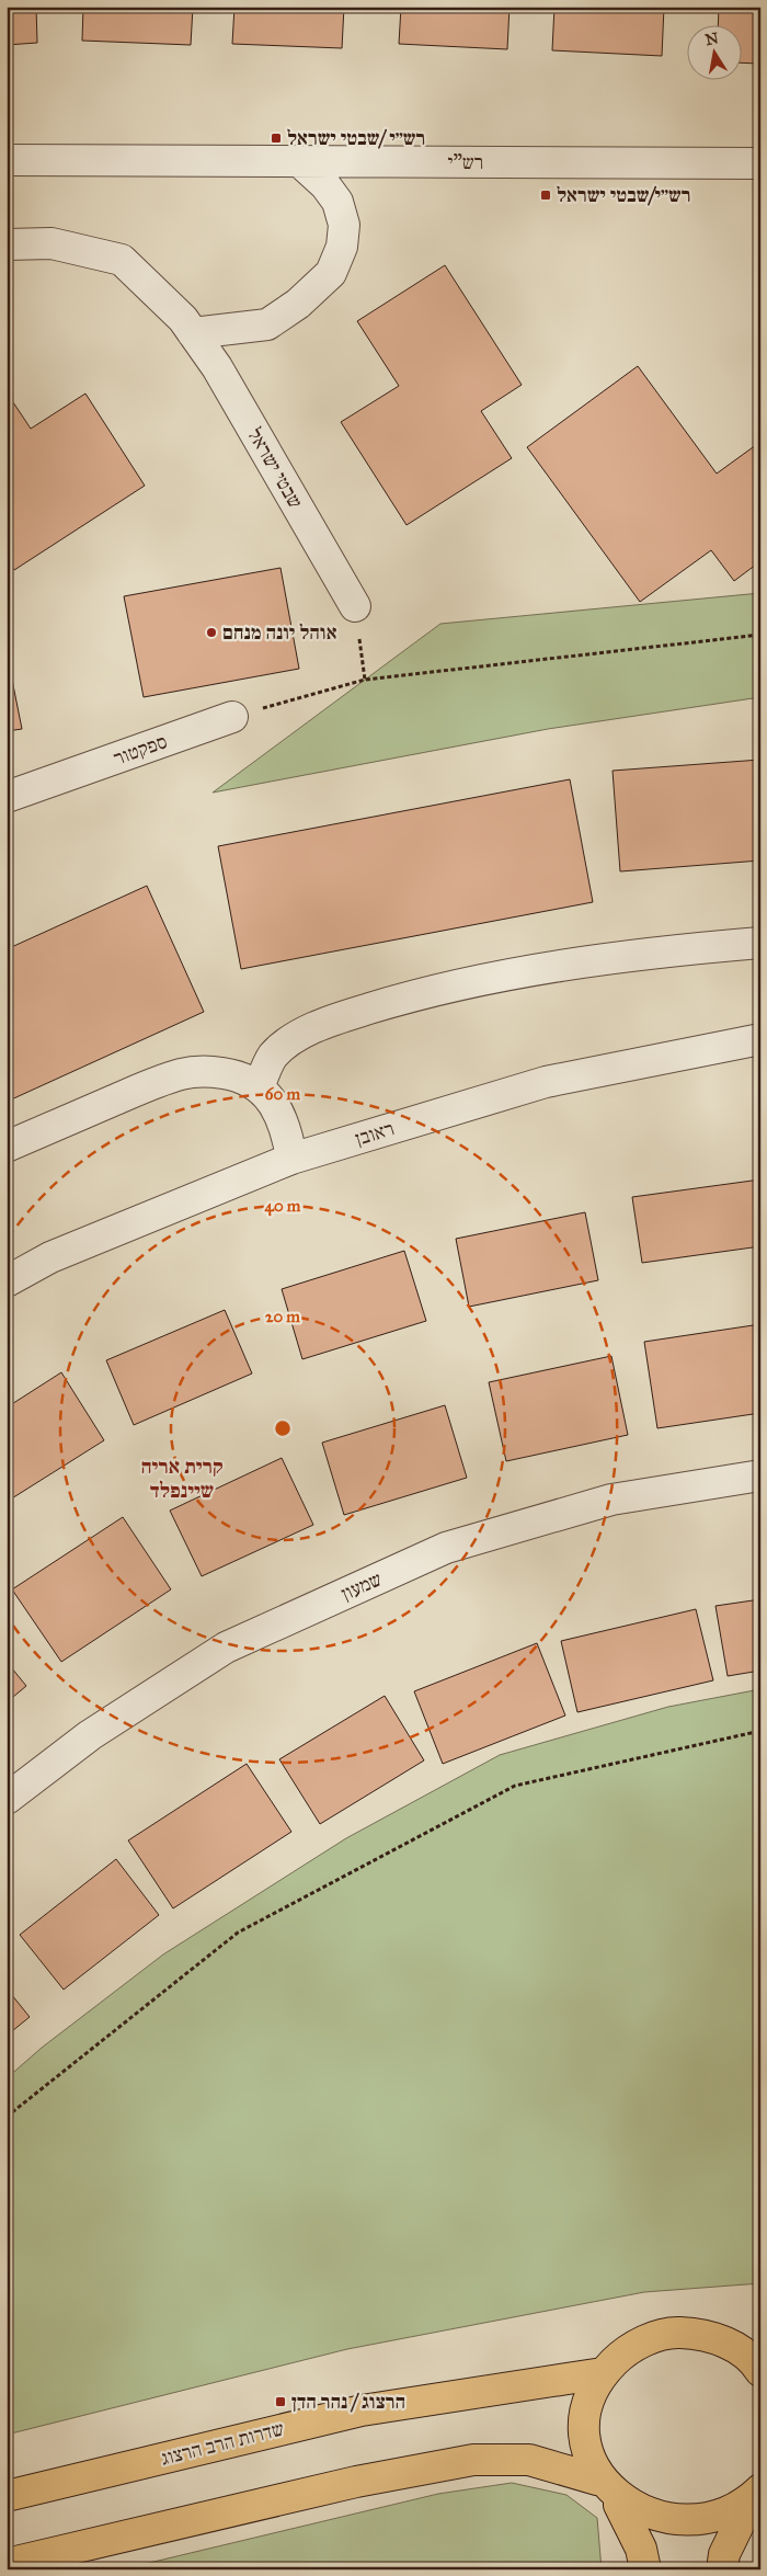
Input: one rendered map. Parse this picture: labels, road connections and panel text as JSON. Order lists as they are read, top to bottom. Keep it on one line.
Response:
{"streets":{"main road":["שדרות הרב הרצוג"],"street":["רש\"י","שבטי ישראל","ספקטור","ראובן","שמעון"]},"districts":["קרית אריה שיינפלד"],"places":{"transit":["רש״י /שבטי ישראל","רש״י/שבטי ישראל","הרצוג / נהר הדן"],"other":["אוהל יונה מנחם"]},"north":"top","rings":["60 m","40 m","20 m"]}
